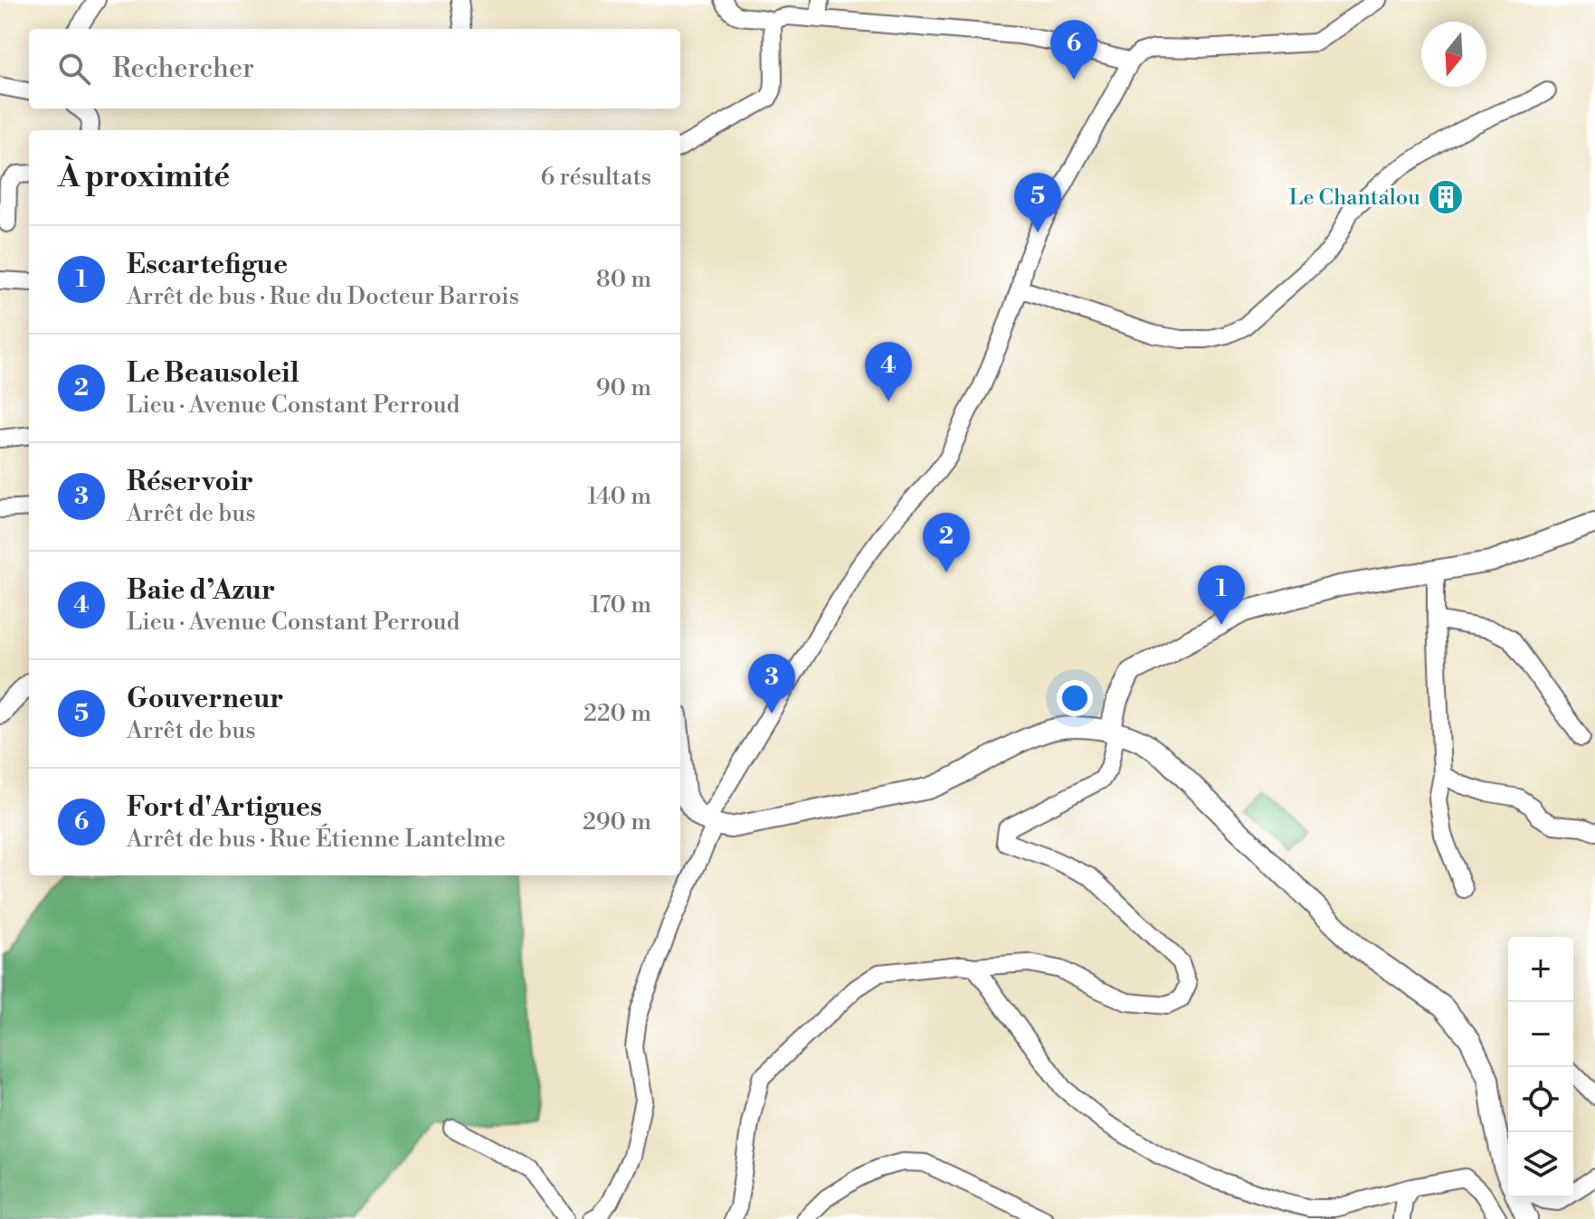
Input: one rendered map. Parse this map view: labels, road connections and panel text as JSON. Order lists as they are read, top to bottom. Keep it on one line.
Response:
{"places":{"building":["Le Chantalou"]},"north":"bottom","page":{"pins":["6","5","4","2","1","3"],"search":"Rechercher","heading":["À proximité","6 résultats"],"list":[{"mark":"1","name":"Escartefigue","note":"Arrêt de bus · Rue du Docteur Barrois","value":"80 m"},{"mark":"2","name":"Le Beausoleil","note":"Lieu · Avenue Constant Perroud","value":"90 m"},{"mark":"3","name":"Réservoir","note":"Arrêt de bus","value":"140 m"},{"mark":"4","name":"Baie d’Azur","note":"Lieu · Avenue Constant Perroud","value":"170 m"},{"mark":"5","name":"Gouverneur","note":"Arrêt de bus","value":"220 m"},{"mark":"6","name":"Fort d'Artigues","note":"Arrêt de bus · Rue Étienne Lantelme","value":"290 m"}],"map_buttons":["+","−"]}}
